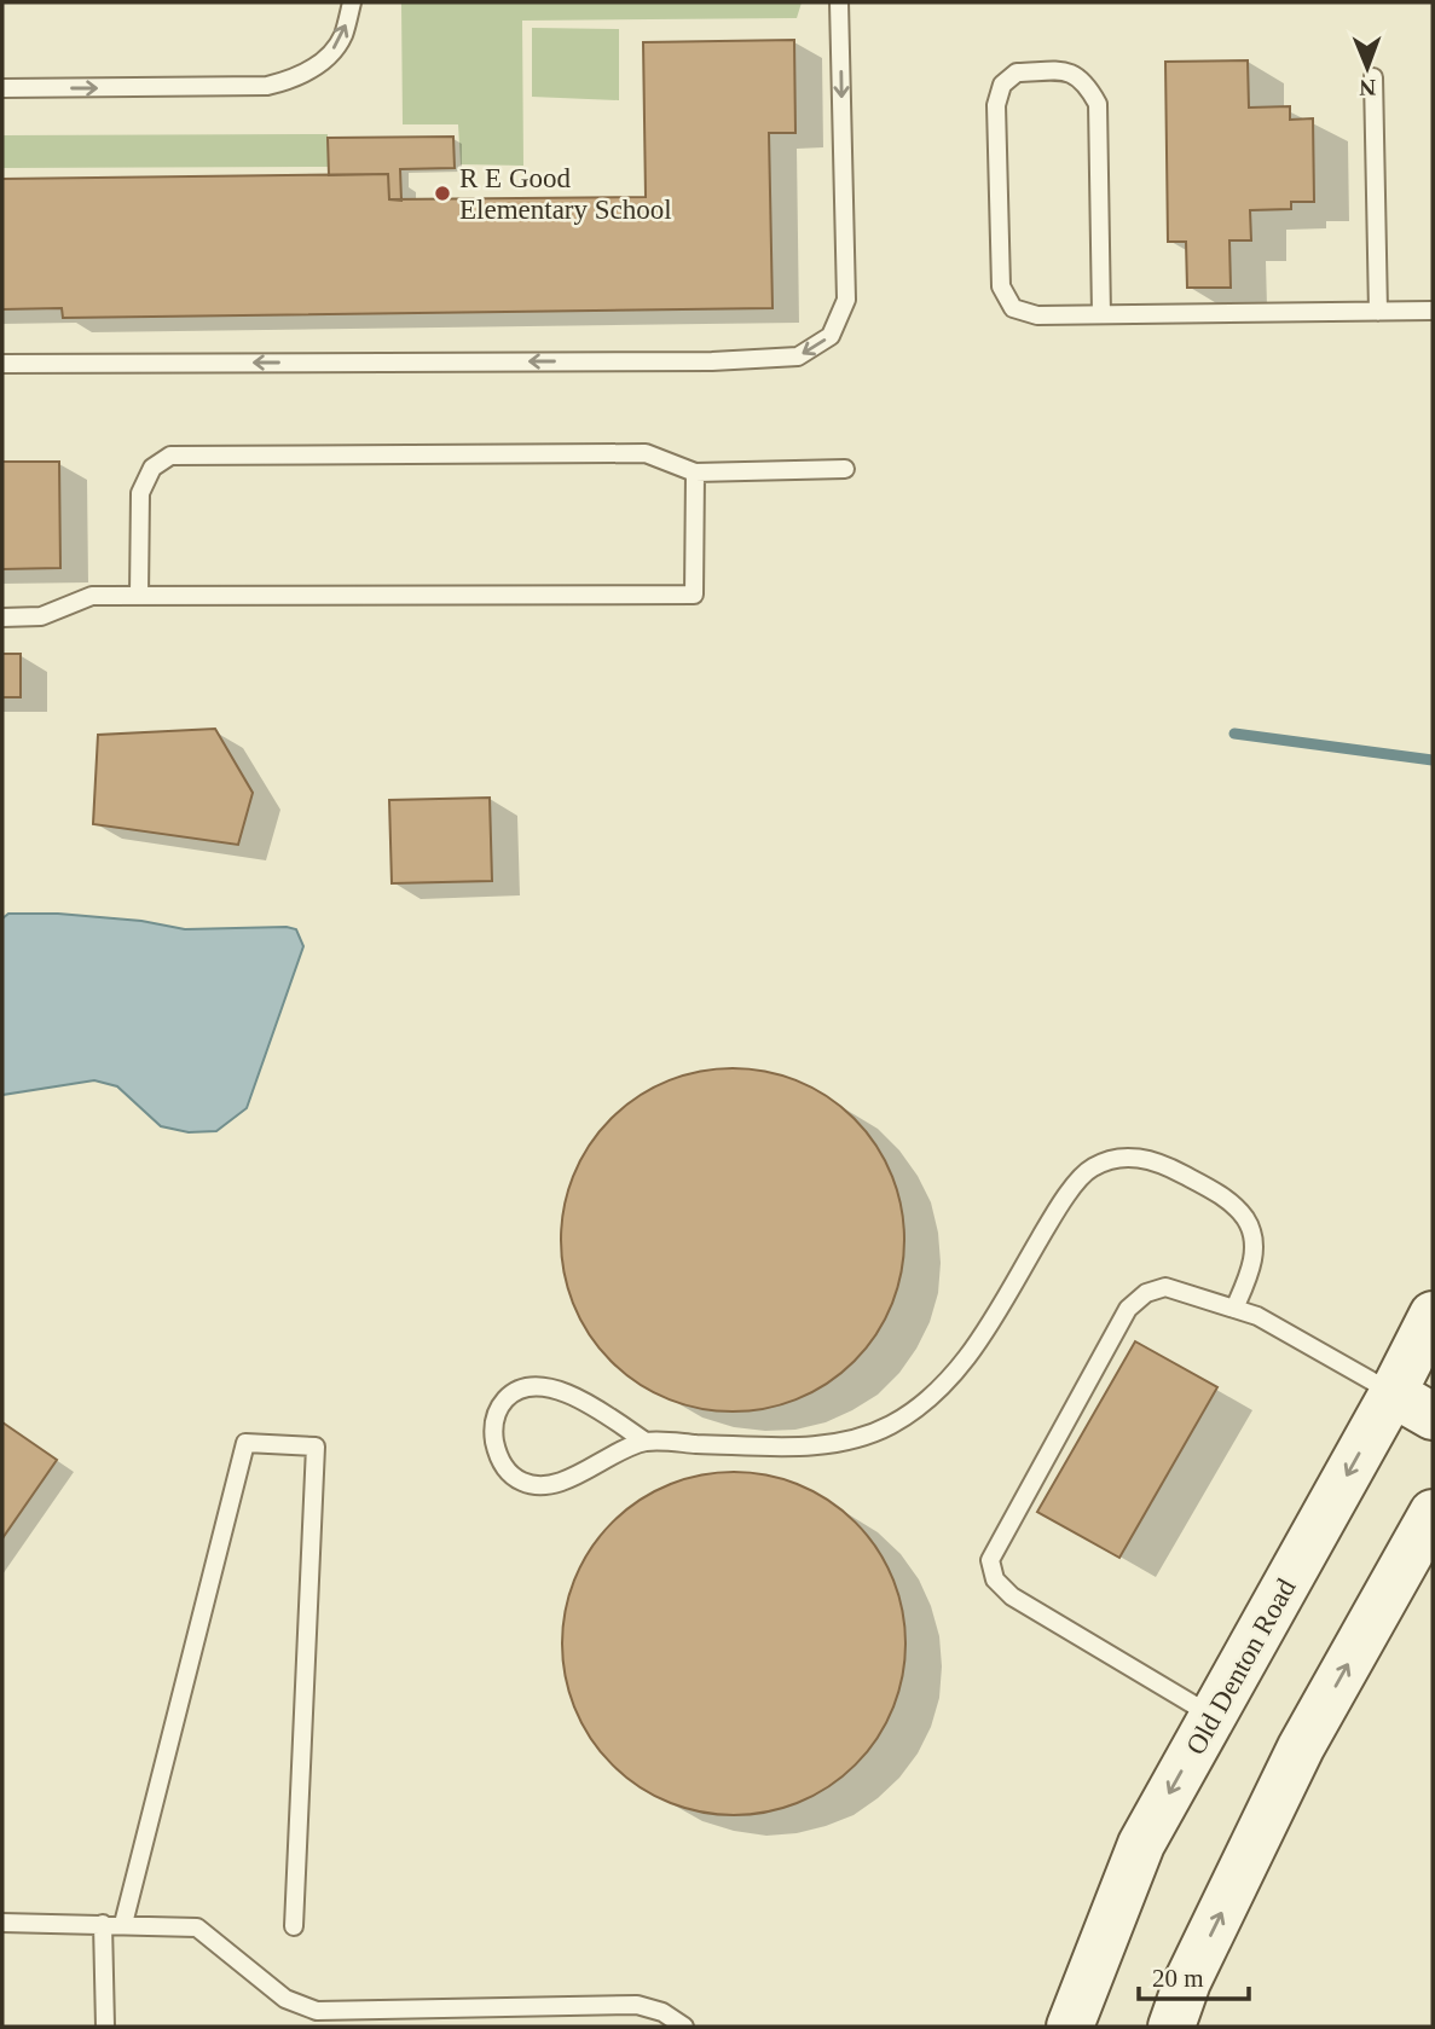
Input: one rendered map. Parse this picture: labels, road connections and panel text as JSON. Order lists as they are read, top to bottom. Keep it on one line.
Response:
{"streets":{"main road":["Old Denton Road"]},"places":["R E Good Elementary School"],"scale_bar":"20 m","north":"bottom"}
